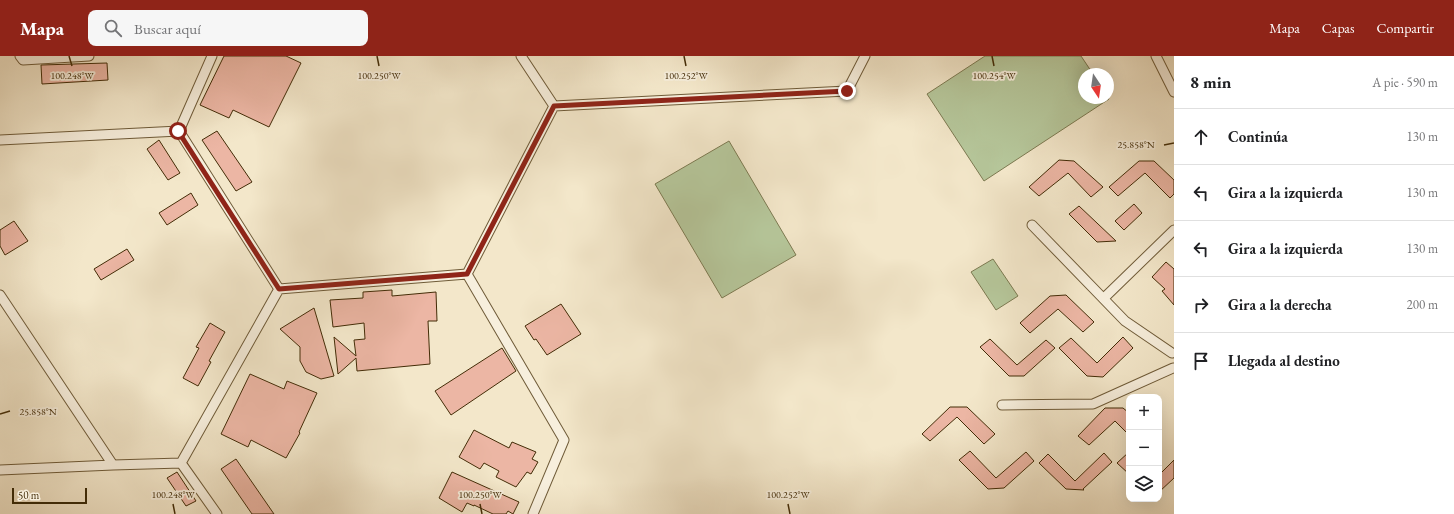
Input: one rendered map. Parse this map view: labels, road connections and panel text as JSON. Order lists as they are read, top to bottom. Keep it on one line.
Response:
{"scale_bar":"50 m","north":"bottom","page":{"header":"Mapa","search":"Buscar aquí","nav":["Mapa","Capas","Compartir"],"heading":["8 min","A pie · 590 m"],"list":[["Continúa","130 m"],["Gira a la izquierda","130 m"],["Gira a la izquierda","130 m"],["Gira a la derecha","200 m"],"Llegada al destino"],"map_buttons":["+","−"],"scale":"50 m"},"coordinates":["100.248°W","100.250°W","100.252°W","100.254°W","25.858°N"]}
